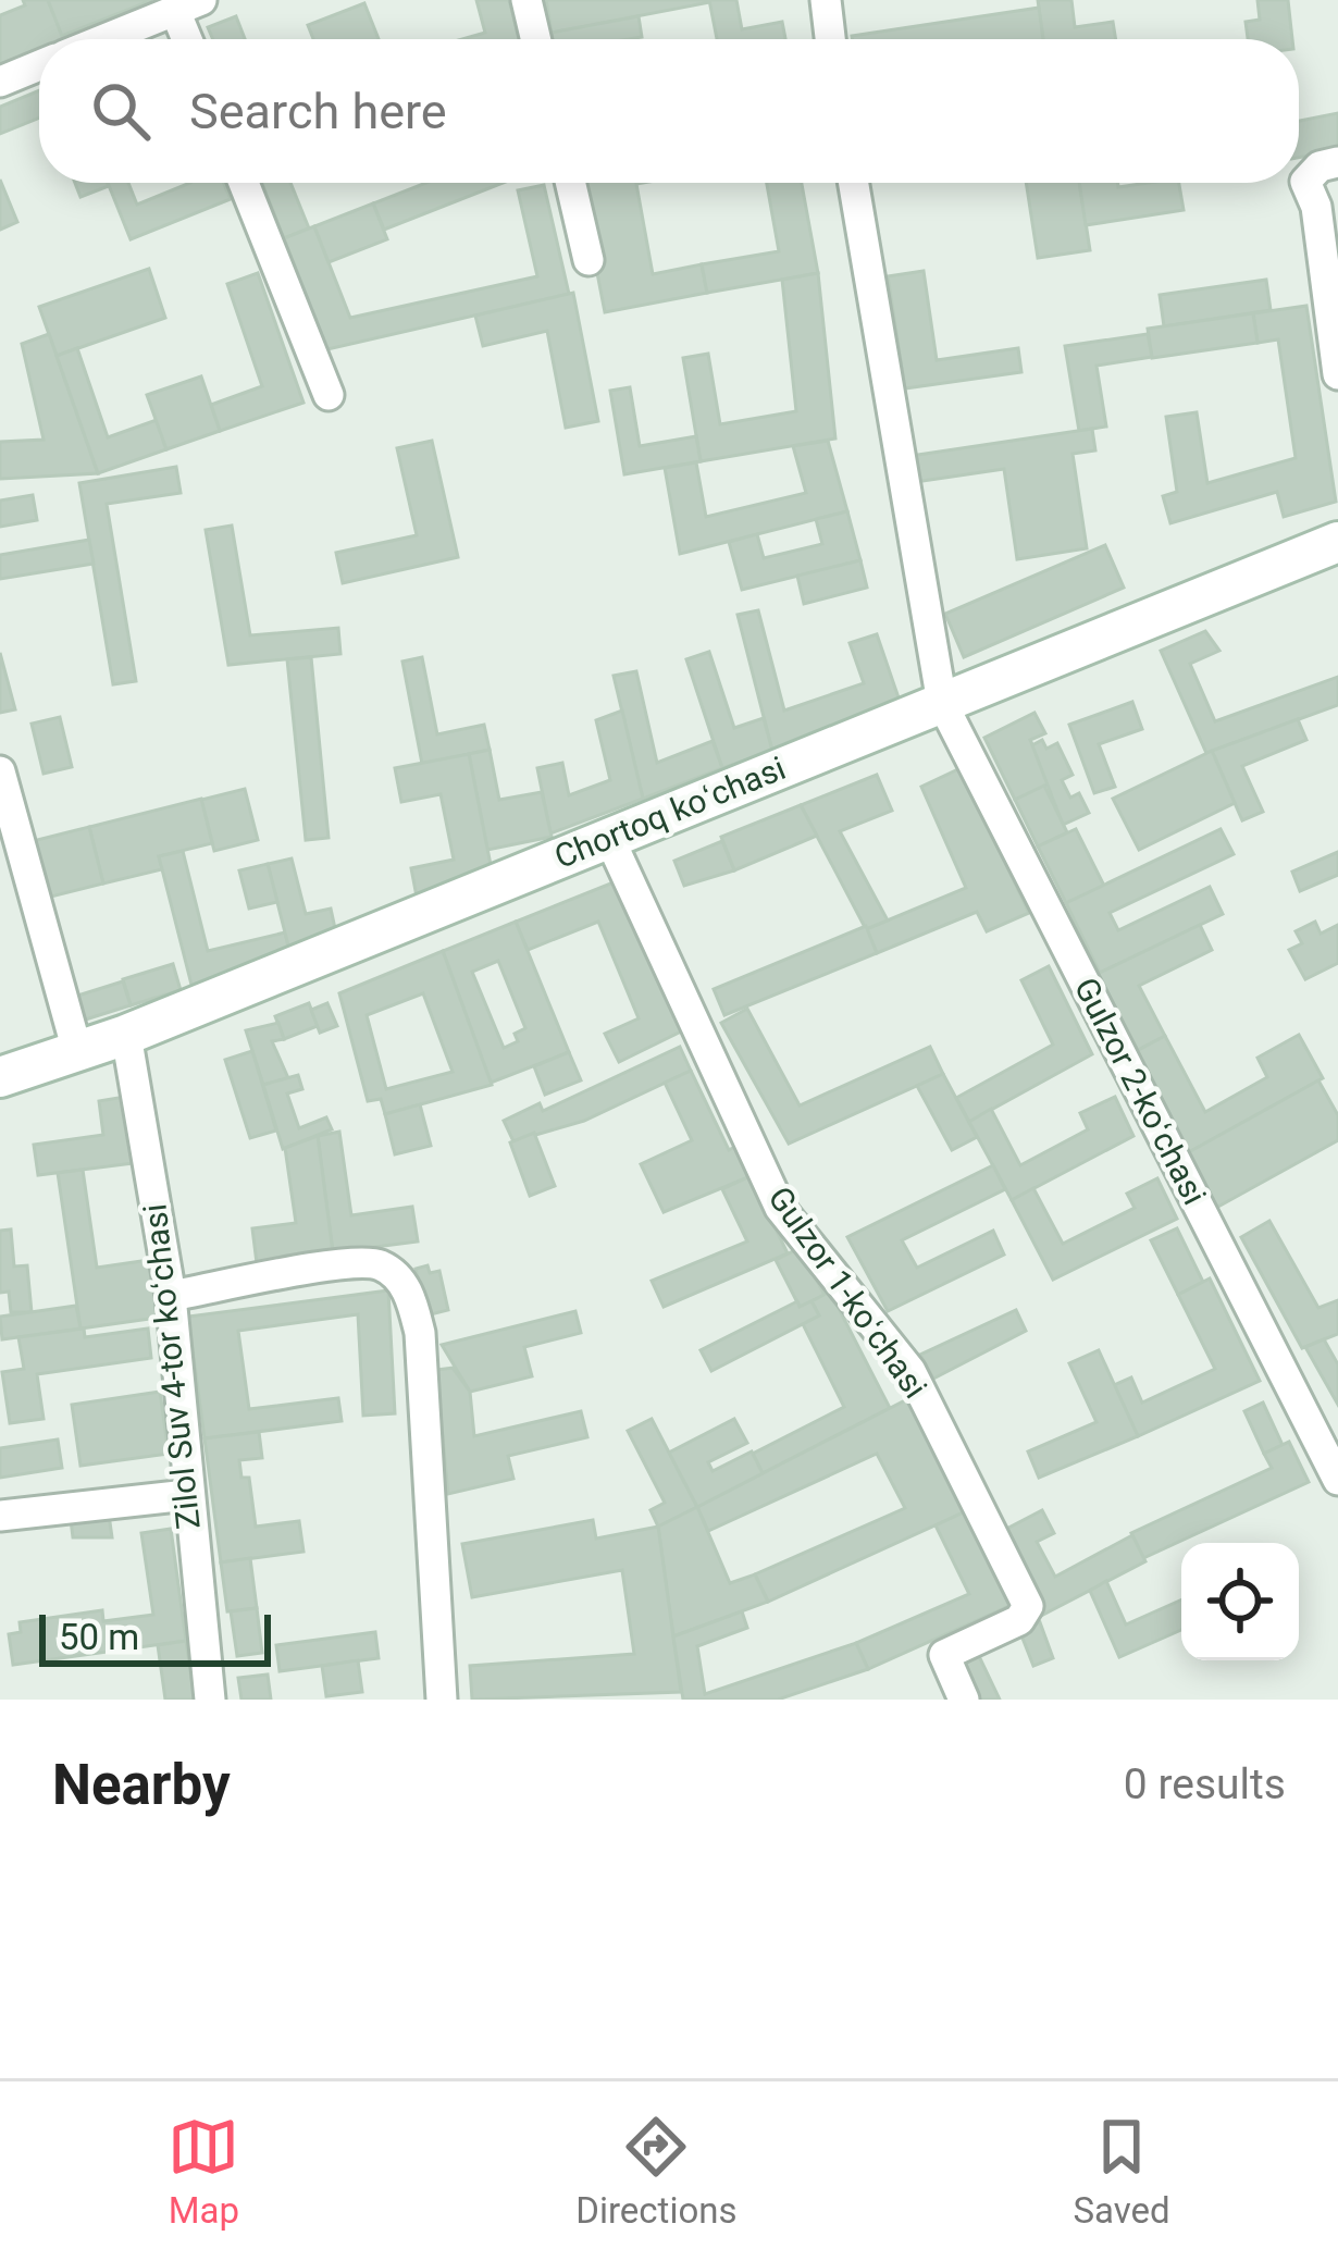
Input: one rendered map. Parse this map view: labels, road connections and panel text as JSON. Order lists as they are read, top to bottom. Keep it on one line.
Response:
{"streets":{"main road":["Chortoq koʻchasi"],"street":["Gulzor 2-koʻchasi","Gulzor 1-koʻchasi","Zilol Suv 4-tor koʻchasi"]},"crossings":[["Chortoq koʻchasi","Gulzor 2-koʻchasi"],["Chortoq koʻchasi","Gulzor 1-koʻchasi"],["Chortoq koʻchasi","Zilol Suv 4-tor koʻchasi"]],"scale_bar":"50 m","page":{"search":"Search here","scale":"50 m","heading":["Nearby","0 results"],"nav":["Map","Directions","Saved"]}}
